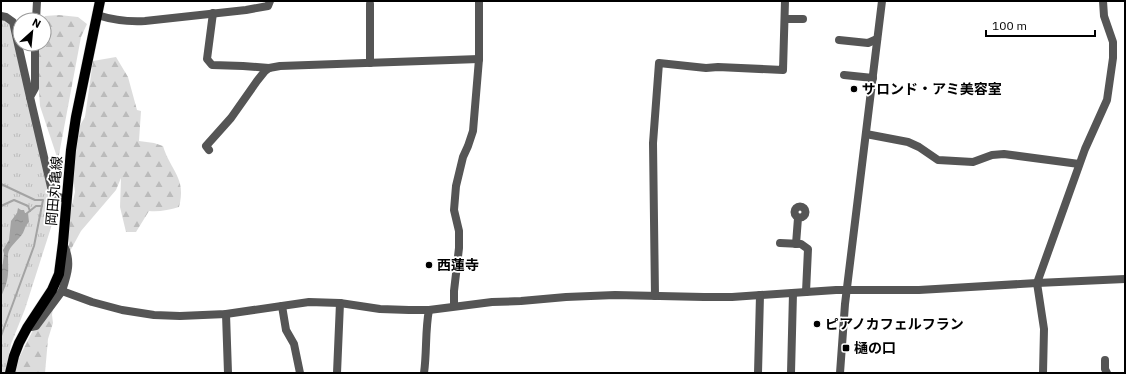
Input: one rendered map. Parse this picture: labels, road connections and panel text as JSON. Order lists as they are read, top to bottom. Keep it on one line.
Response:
{"streets":{"main road":["岡田丸亀線"]},"places":{"other":["サロンド・アミ美容室","西蓮寺","ピアノカフェルフラン"],"transit":["樋の口"]},"scale_bar":"100 m","north":"top right"}
